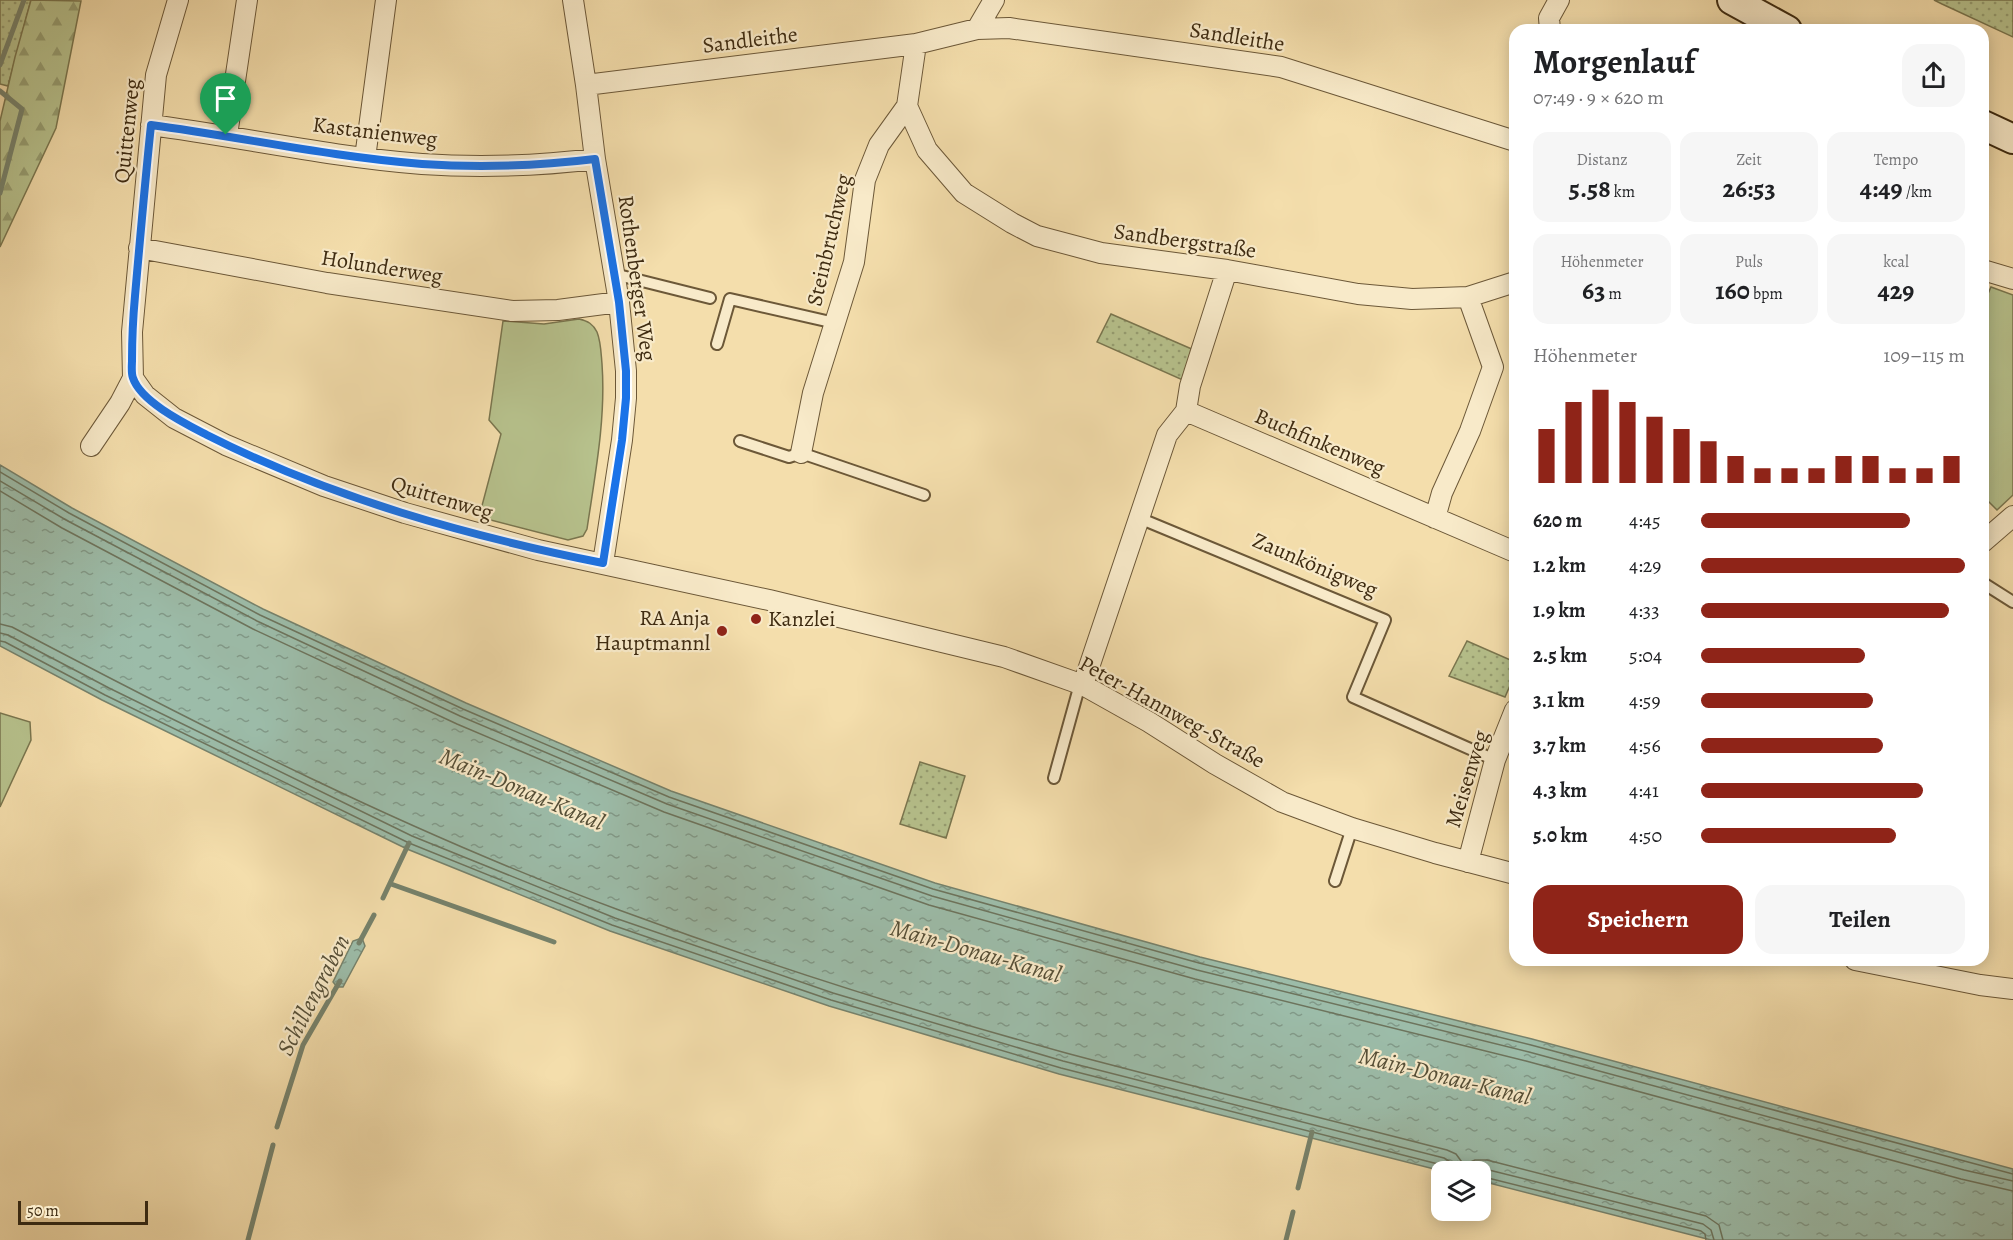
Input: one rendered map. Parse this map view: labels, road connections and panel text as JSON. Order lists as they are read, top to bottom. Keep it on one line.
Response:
{"streets":{"street":["Sandleithe","Quittenweg","Kastanienweg","Steinbruchweg","Sandbergstraße","Holunderweg","Rothenberger Weg","Buchfinkenweg","Peter-Hannweg-Straße","Meisenweg"],"lane":["Zaunkönigweg"]},"crossings":[["Sandleithe","Steinbruchweg"],["Sandleithe","Rothenberger Weg"],["Quittenweg","Kastanienweg"],["Quittenweg","Holunderweg"],["Quittenweg","Rothenberger Weg"],["Quittenweg","Peter-Hannweg-Straße"],["Kastanienweg","Rothenberger Weg"],["Steinbruchweg","Sandbergstraße"],["Holunderweg","Rothenberger Weg"],["Zaunkönigweg","Meisenweg"],["Peter-Hannweg-Straße","Meisenweg"]],"water":["Main-Donau-Kanal","Schillengraben"],"places":["Kanzlei","RA Anja Hauptmannl"],"scale_bar":"50 m","page":{"heading":["Morgenlauf","07:49 · 9 × 620 m"],"stats":[["Distanz","5.58 km"],["Zeit","26:53"],["Tempo","4:49 /km"],["Höhenmeter","63 m"],["Puls","160 bpm"],["kcal","429"]],"chart":["Höhenmeter","109–115 m"],"list":[{"name":"620 m","note":"4:45"},{"name":"1.2 km","note":"4:29"},{"name":"1.9 km","note":"4:33"},{"name":"2.5 km","note":"5:04"},{"name":"3.1 km","note":"4:59"},{"name":"3.7 km","note":"4:56"},{"name":"4.3 km","note":"4:41"},{"name":"5.0 km","note":"4:50"}],"buttons":["Speichern","Teilen"],"scale":"50 m"}}
